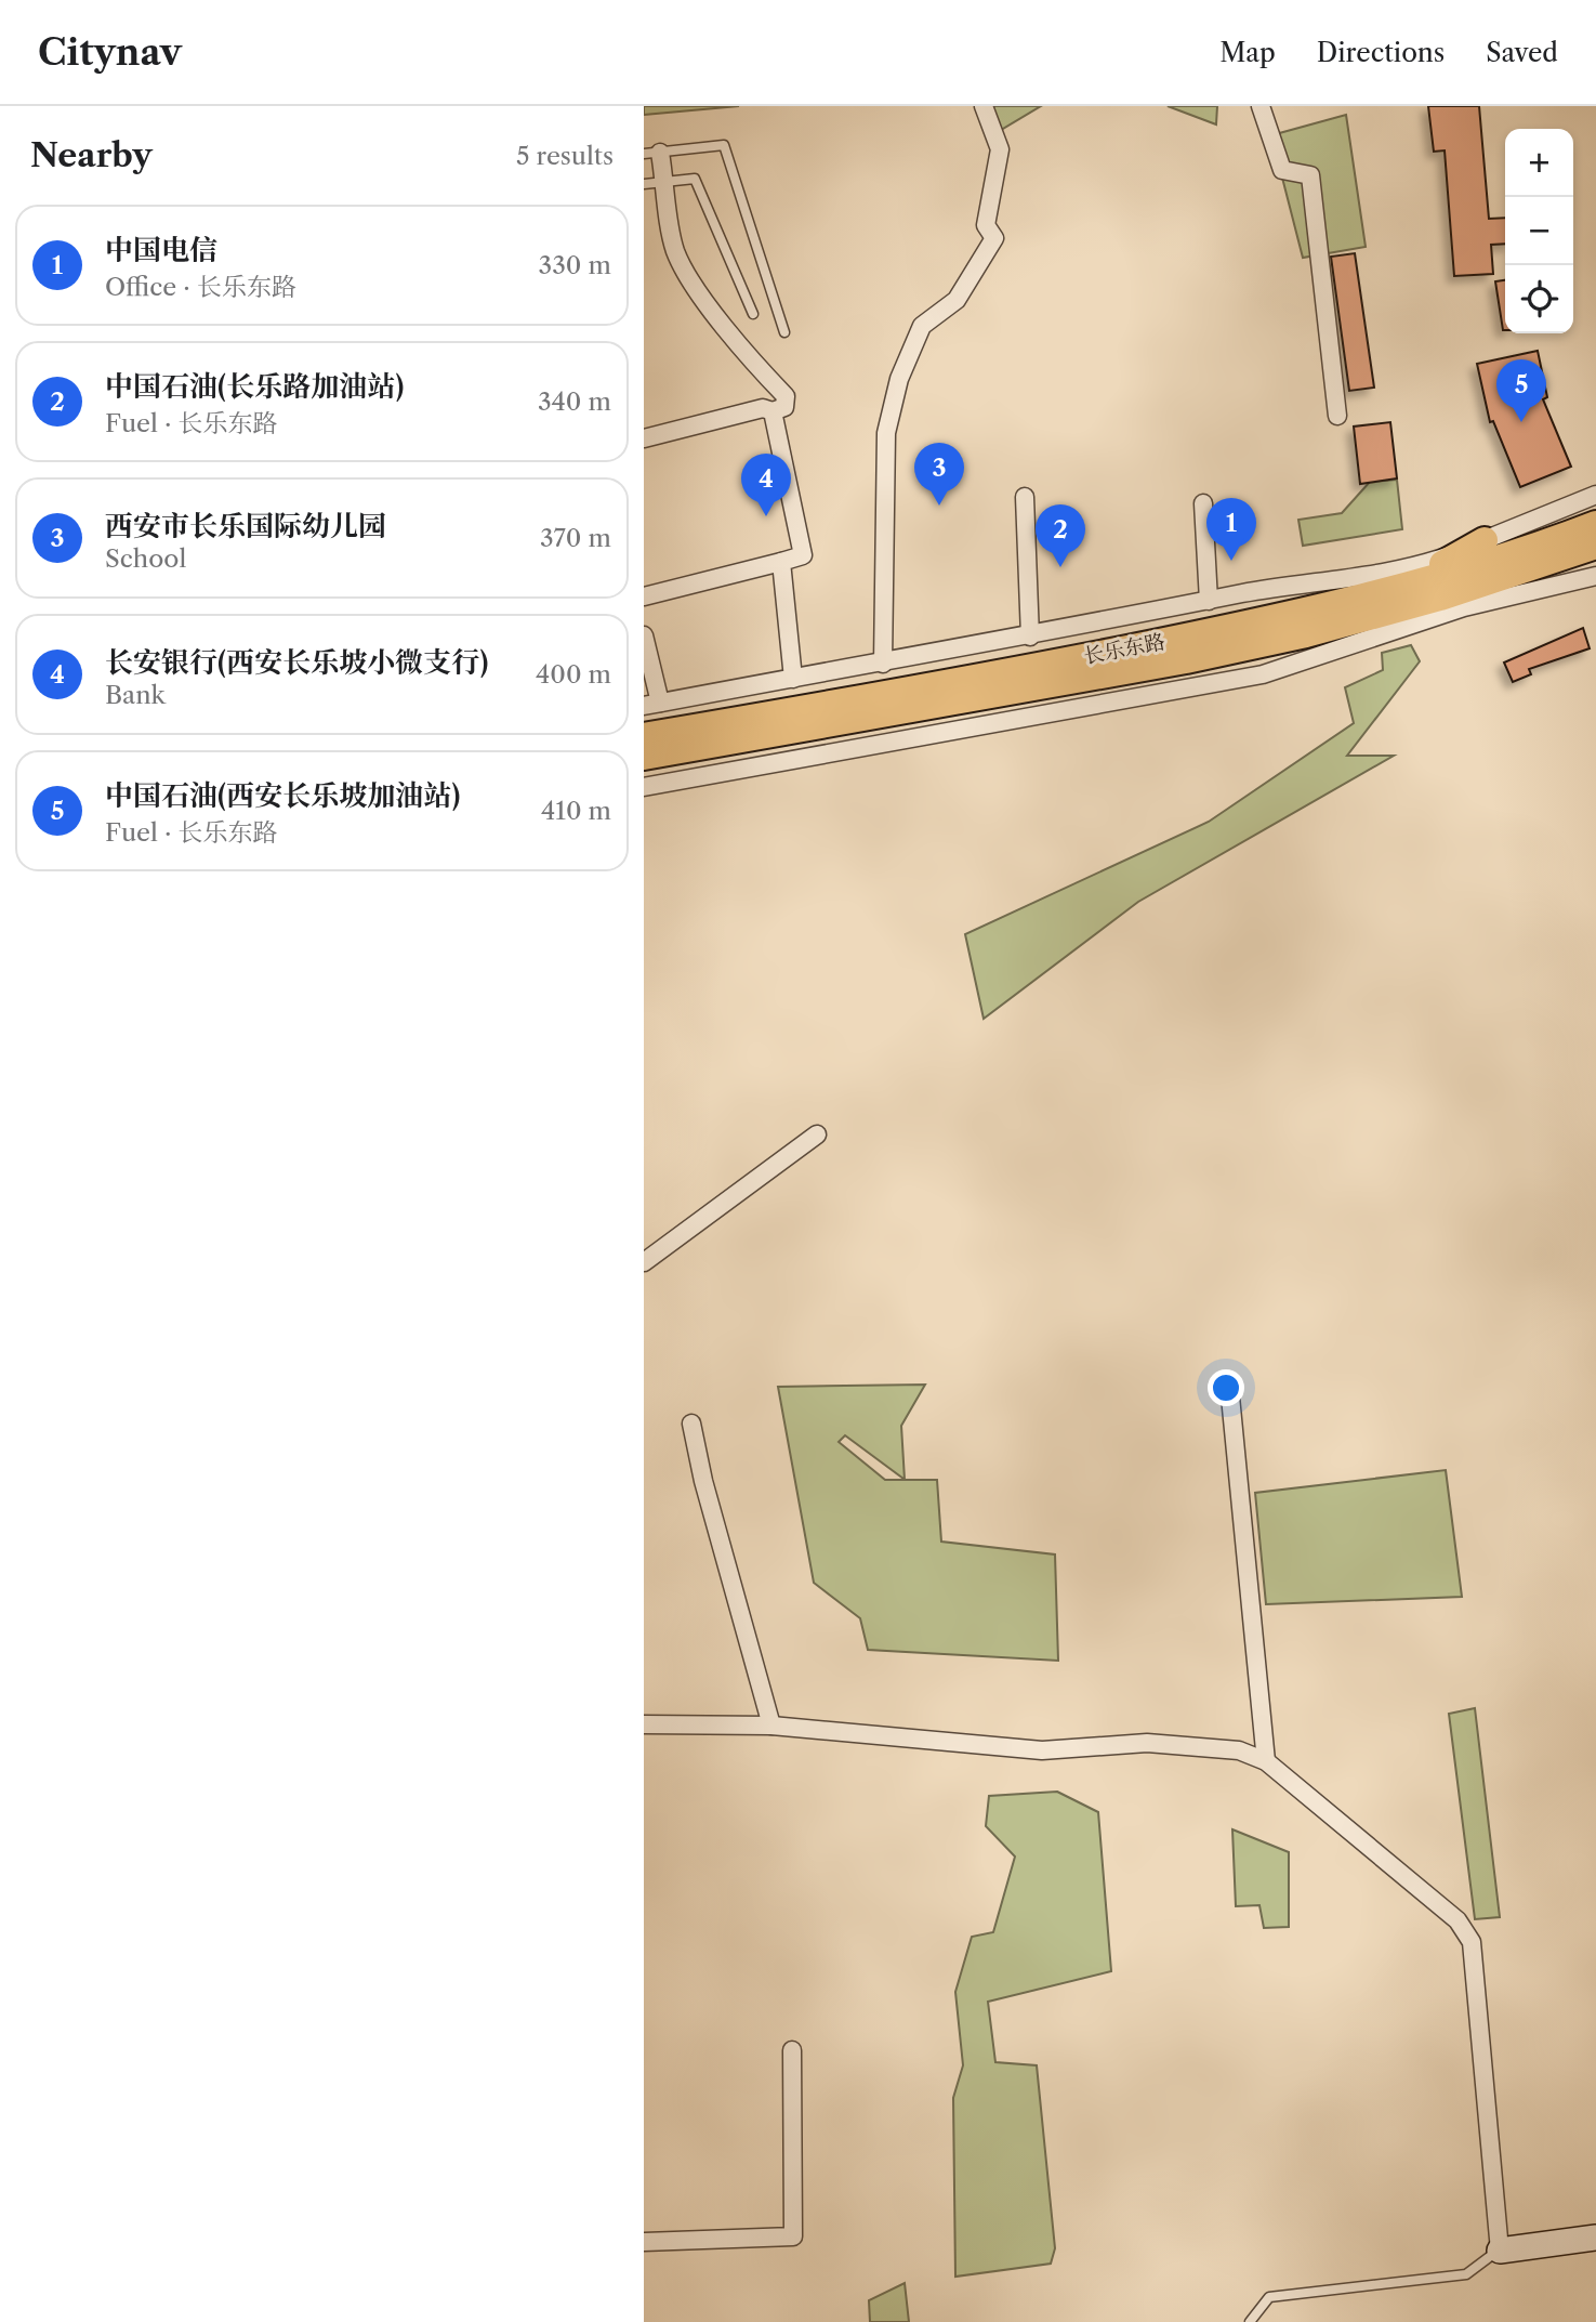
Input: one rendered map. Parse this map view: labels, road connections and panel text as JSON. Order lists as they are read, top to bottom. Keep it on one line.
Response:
{"streets":{"main road":["长乐东路"]},"page":{"header":"Citynav","nav":["Map","Directions","Saved"],"heading":["Nearby","5 results"],"map_buttons":["+","−"],"list":[{"mark":"1","name":"中国电信","note":"Office · 长乐东路","value":"330 m"},{"mark":"2","name":"中国石油(长乐路加油站)","note":"Fuel · 长乐东路","value":"340 m"},{"mark":"3","name":"西安市长乐国际幼儿园","note":"School","value":"370 m"},{"mark":"4","name":"长安银行(西安长乐坡小微支行)","note":"Bank","value":"400 m"},{"mark":"5","name":"中国石油(西安长乐坡加油站)","note":"Fuel · 长乐东路","value":"410 m"}],"pins":["5","3","4","1","2"]}}
